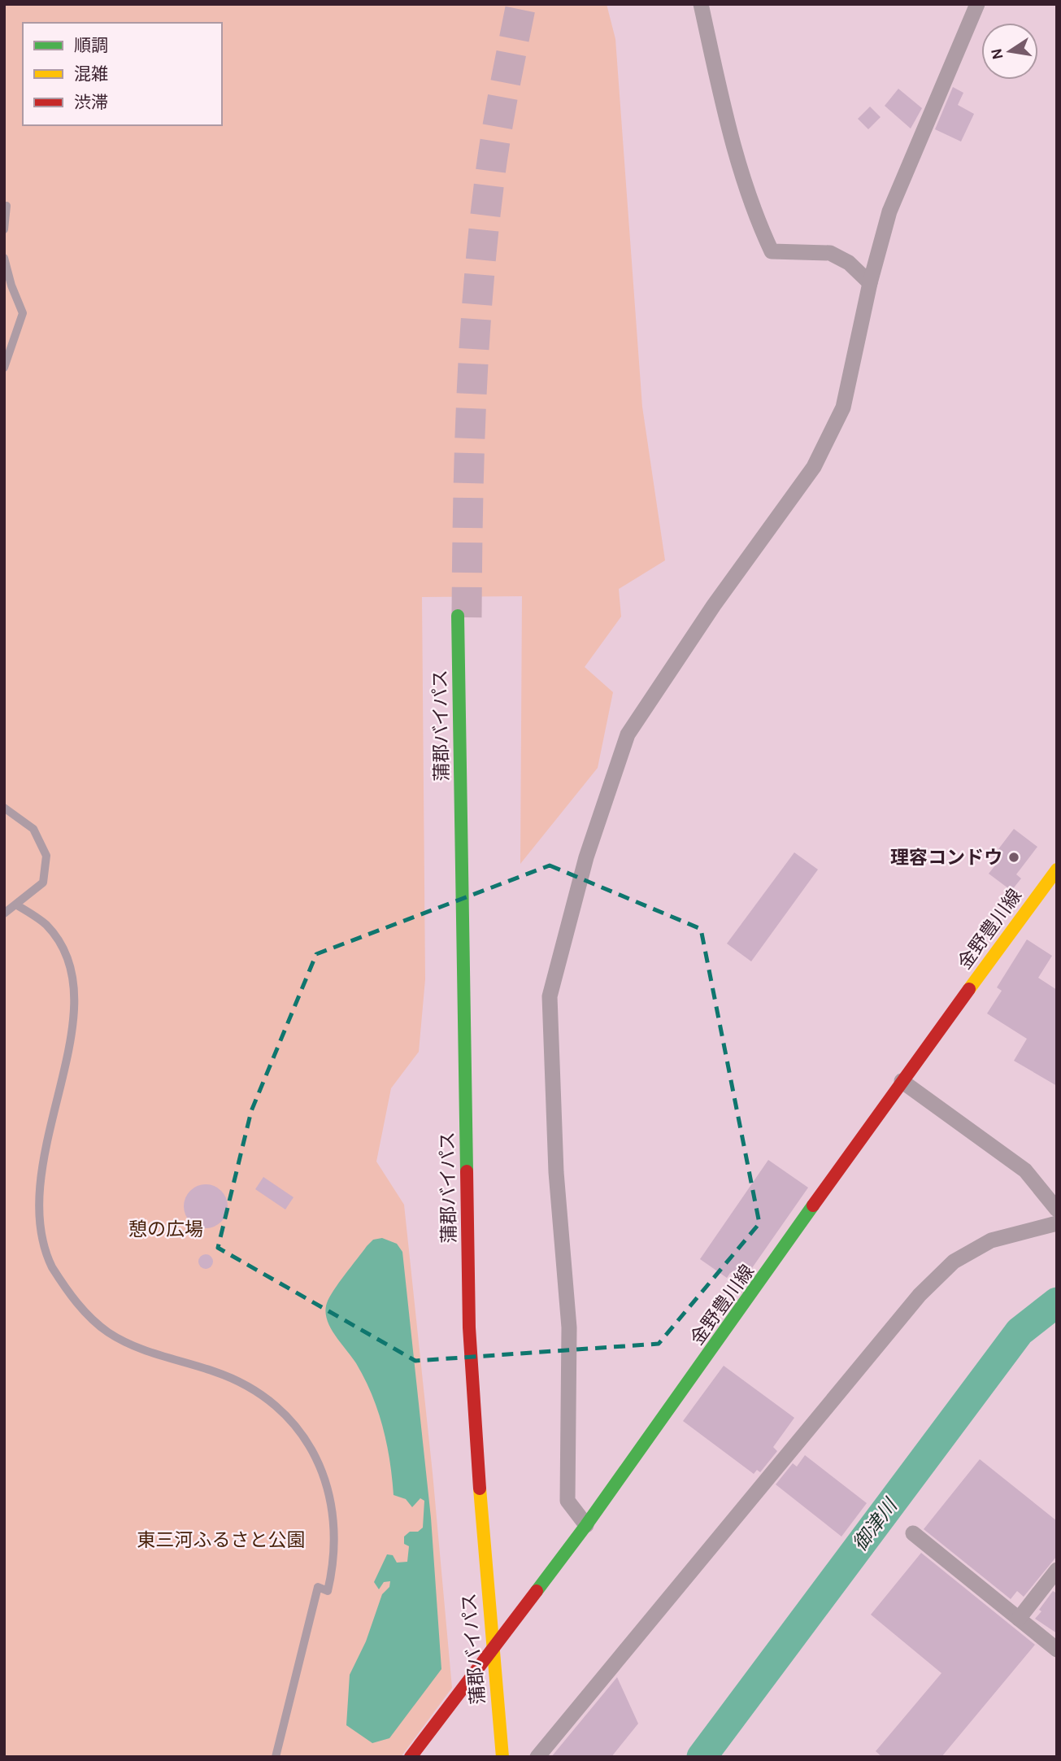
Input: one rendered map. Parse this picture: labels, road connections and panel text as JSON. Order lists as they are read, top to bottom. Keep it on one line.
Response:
{"streets":{"main road":["蒲郡バイパス","金野豊川線"]},"water":["御津川"],"parks":["憩の広場","東三河ふるさと公園"],"places":["理容コンドウ"],"legend":["順調","混雑","渋滞"],"north":"left"}
